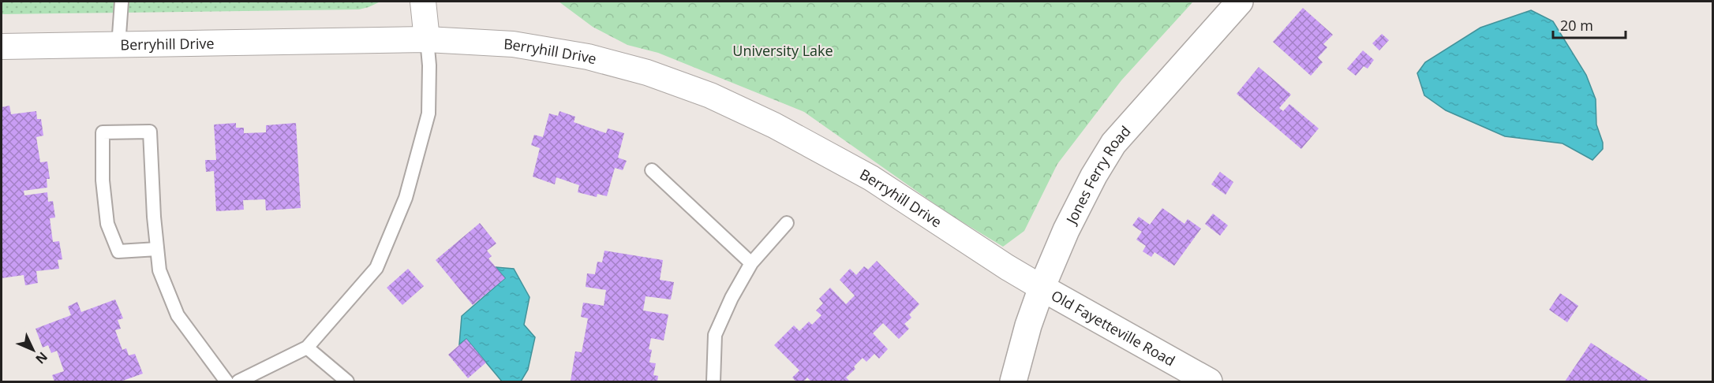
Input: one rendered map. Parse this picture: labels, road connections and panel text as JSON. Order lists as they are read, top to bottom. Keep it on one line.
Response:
{"streets":{"street":["Berryhill Drive","Jones Ferry Road","Old Fayetteville Road"]},"crossings":[["Berryhill Drive","Jones Ferry Road"],["Berryhill Drive","Old Fayetteville Road"],["Jones Ferry Road","Old Fayetteville Road"]],"parks":["University Lake"],"scale_bar":"20 m","north":"bottom right"}
